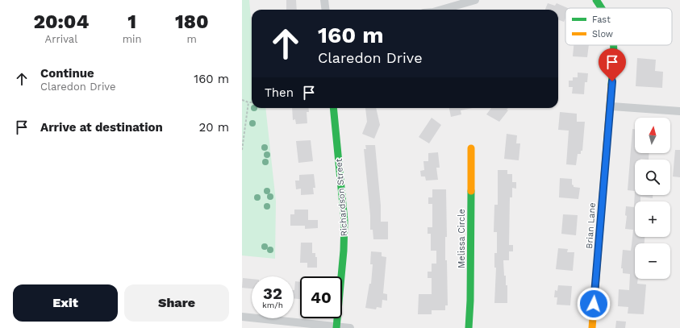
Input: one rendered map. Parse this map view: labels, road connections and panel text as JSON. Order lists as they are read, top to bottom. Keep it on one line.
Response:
{"streets":{"street":["Richardson Street","Brian Lane","Melissa Circle"]},"legend":["Fast","Slow"],"north":"top","page":{"eta":["20:04","Arrival","1","min","180","m"],"turn":["160 m","Claredon Drive"],"list":[{"name":"Continue","note":"Claredon Drive","value":"160 m"},{"name":"Arrive at destination","value":"20 m"}],"then":"Then","map_buttons":["+","−"],"speed":"32 km/h","limit":"40","buttons":["Exit","Share"]}}
